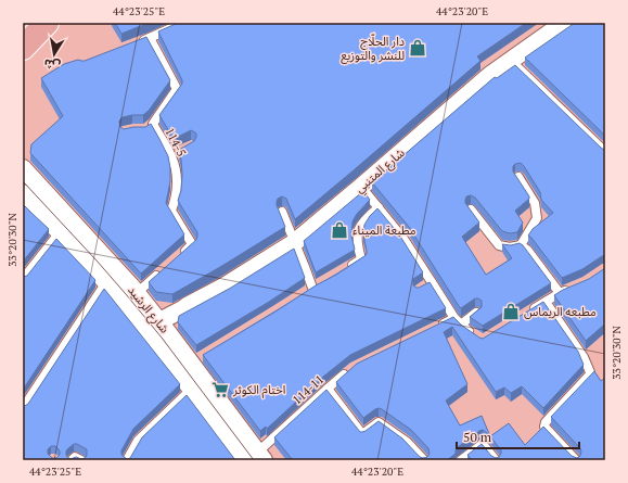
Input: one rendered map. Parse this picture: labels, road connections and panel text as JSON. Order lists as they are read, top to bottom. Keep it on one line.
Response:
{"streets":{"street":["شارع المتنبي","شارع الرشيد"],"lane":["114-5","114-11"]},"crossings":[["شارع المتنبي","شارع الرشيد"],["شارع الرشيد","114-11"]],"places":{"shop":["دار الحلّاج للنشر والتوزيع","مطبعة الميناء","مطبعه الريماس"],"supermarket":["اختام الكوثر"]},"scale_bar":"50 m","north":"bottom","coordinates":["44°23'25\"E","44°23'20\"E","33°20'30\"N"]}
